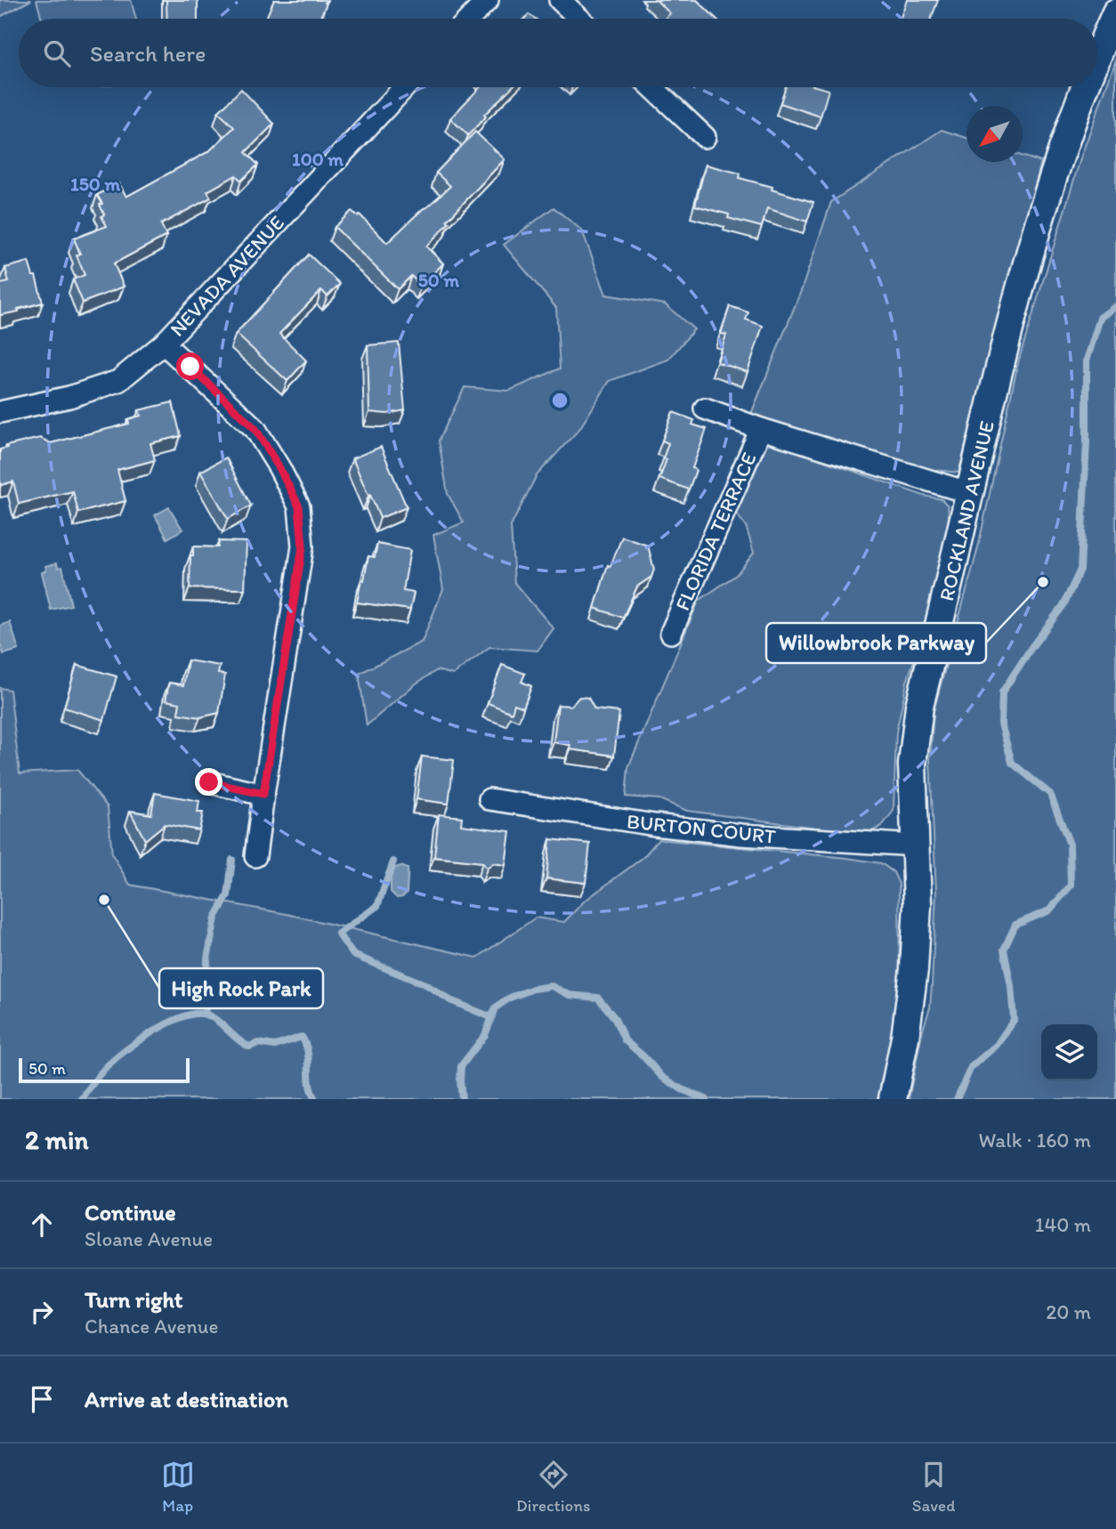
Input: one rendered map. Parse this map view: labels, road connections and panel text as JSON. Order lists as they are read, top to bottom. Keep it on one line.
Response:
{"streets":{"street":["NEVADA AVENUE","ROCKLAND AVENUE","FLORIDA TERRACE","BURTON COURT"]},"crossings":[["ROCKLAND AVENUE","FLORIDA TERRACE"],["ROCKLAND AVENUE","BURTON COURT"]],"places":["Willowbrook Parkway","High Rock Park"],"scale_bar":"50 m","north":"bottom left","page":{"search":"Search here","scale":"50 m","heading":["2 min","Walk · 160 m"],"list":[["Continue","Sloane Avenue","140 m"],["Turn right","Chance Avenue","20 m"],"Arrive at destination"],"nav":["Map","Directions","Saved"]},"rings":["100 m","150 m","50 m"]}
